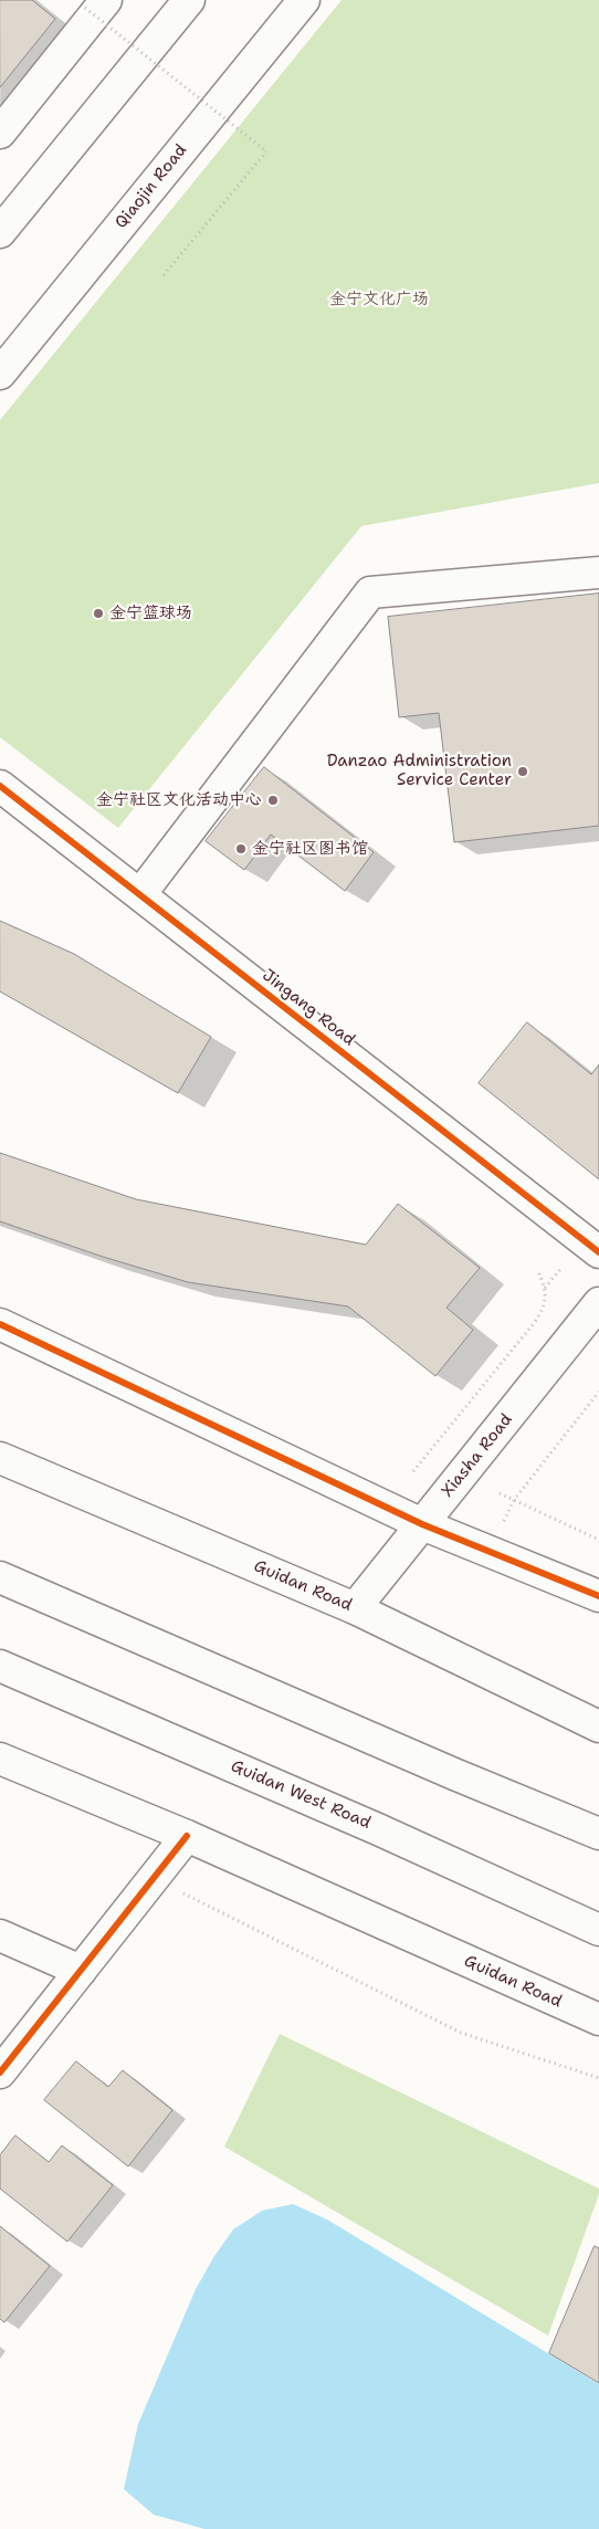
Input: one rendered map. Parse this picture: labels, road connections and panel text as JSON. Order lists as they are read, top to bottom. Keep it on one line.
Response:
{"streets":{"main road":["Qiaojin Road","Jingang Road","Xiasha Road","Guidan Road","Guidan West Road"]},"crossings":[["Xiasha Road","Guidan Road"]],"parks":["金宁文化广场"],"places":["金宁篮球场","Danzao Administration Service Center","金宁社区文化活动中心","金宁社区图书馆"]}
